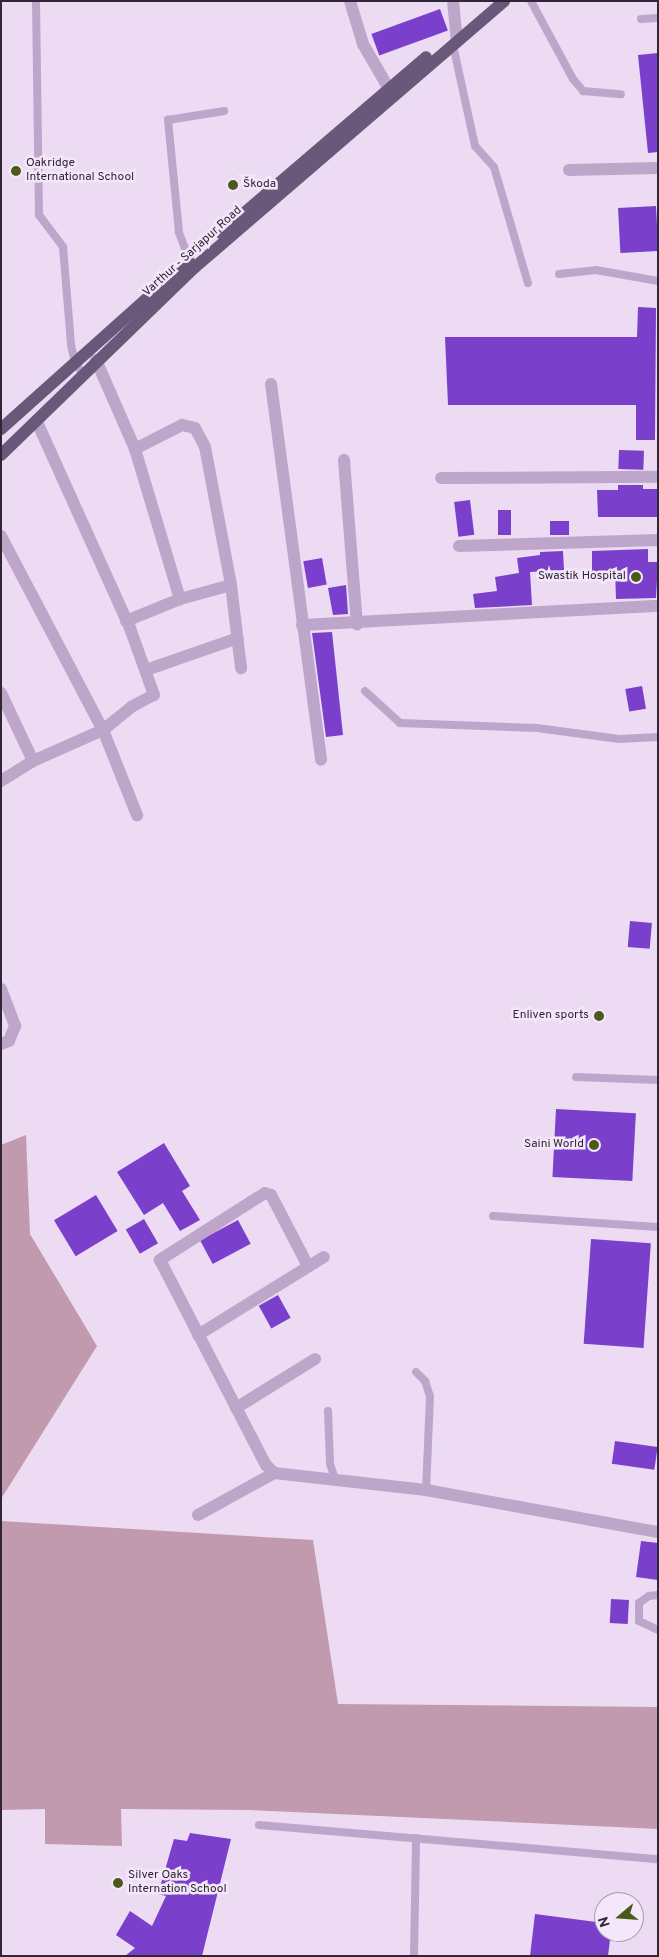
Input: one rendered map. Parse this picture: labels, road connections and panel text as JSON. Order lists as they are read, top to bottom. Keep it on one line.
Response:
{"streets":{"main road":["Varthur - Sarjapur Road"]},"places":["Oakridge International School","Škoda","Swastik Hospital","Enliven sports","Saini World","Silver Oaks Internation School"],"north":"left"}
